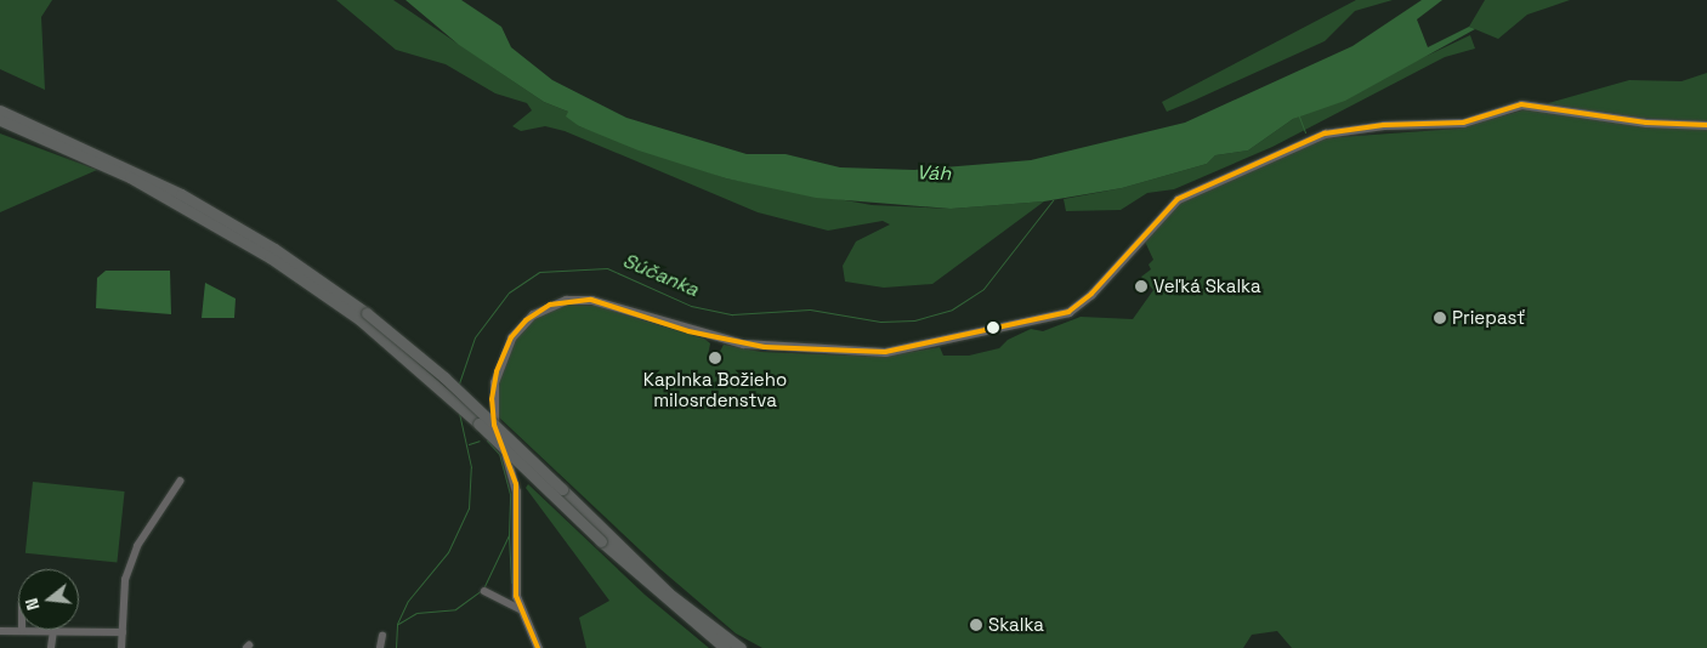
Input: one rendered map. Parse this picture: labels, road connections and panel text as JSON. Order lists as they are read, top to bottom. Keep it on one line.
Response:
{"water":["Váh","Súčanka"],"places":["Veľká Skalka","Priepasť","Kaplnka Božieho milosrdenstva","Skalka"],"north":"left"}
